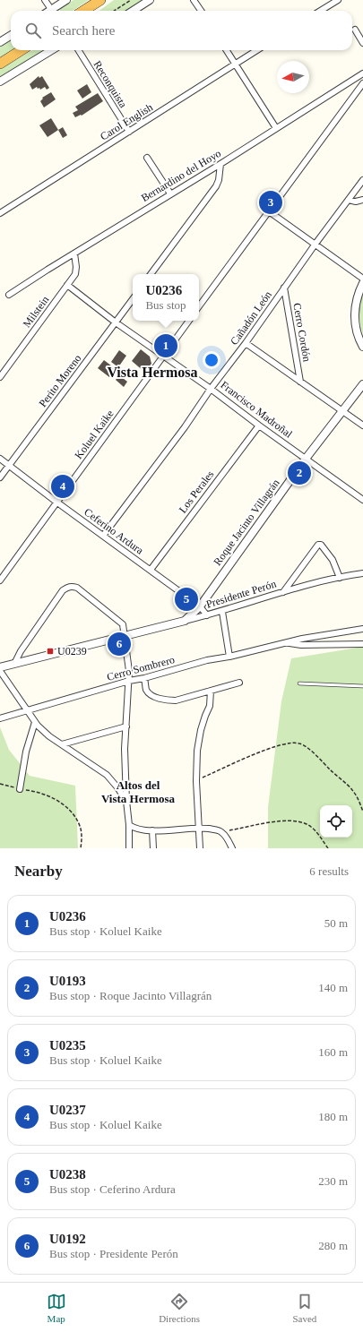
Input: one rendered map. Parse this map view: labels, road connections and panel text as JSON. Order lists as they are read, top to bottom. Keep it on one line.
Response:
{"streets":{"street":["Reconquista","Carol English","Bernardino del Hoyo","Milstein","Cañadón León","Cerro Cordón","Perito Moreno","Francisco Madroñal","Koluel Kaike","Los Perales","Roque Jacinto Villagrán","Ceferino Ardura","Presidente Perón","Cerro Sombrero"]},"crossings":[["Reconquista","Carol English"],["Bernardino del Hoyo","Milstein"],["Milstein","Francisco Madroñal"],["Cañadón León","Cerro Cordón"],["Cañadón León","Francisco Madroñal"],["Cañadón León","Ceferino Ardura"],["Perito Moreno","Francisco Madroñal"],["Perito Moreno","Ceferino Ardura"],["Francisco Madroñal","Koluel Kaike"],["Francisco Madroñal","Los Perales"],["Francisco Madroñal","Roque Jacinto Villagrán"],["Koluel Kaike","Ceferino Ardura"],["Los Perales","Ceferino Ardura"],["Roque Jacinto Villagrán","Ceferino Ardura"],["Roque Jacinto Villagrán","Presidente Perón"],["Ceferino Ardura","Presidente Perón"]],"districts":["Vista Hermosa","Altos del Vista Hermosa"],"places":{"transit":["U0239"]},"north":"left","page":{"search":"Search here","pins":["3","1","2","4","5","6"],"popup":["U0236","Bus stop"],"heading":["Nearby","6 results"],"list":[{"mark":"1","name":"U0236","note":"Bus stop · Koluel Kaike","value":"50 m"},{"mark":"2","name":"U0193","note":"Bus stop · Roque Jacinto Villagrán","value":"140 m"},{"mark":"3","name":"U0235","note":"Bus stop · Koluel Kaike","value":"160 m"},{"mark":"4","name":"U0237","note":"Bus stop · Koluel Kaike","value":"180 m"},{"mark":"5","name":"U0238","note":"Bus stop · Ceferino Ardura","value":"230 m"},{"mark":"6","name":"U0192","note":"Bus stop · Presidente Perón","value":"280 m"}],"nav":["Map","Directions","Saved"]}}
